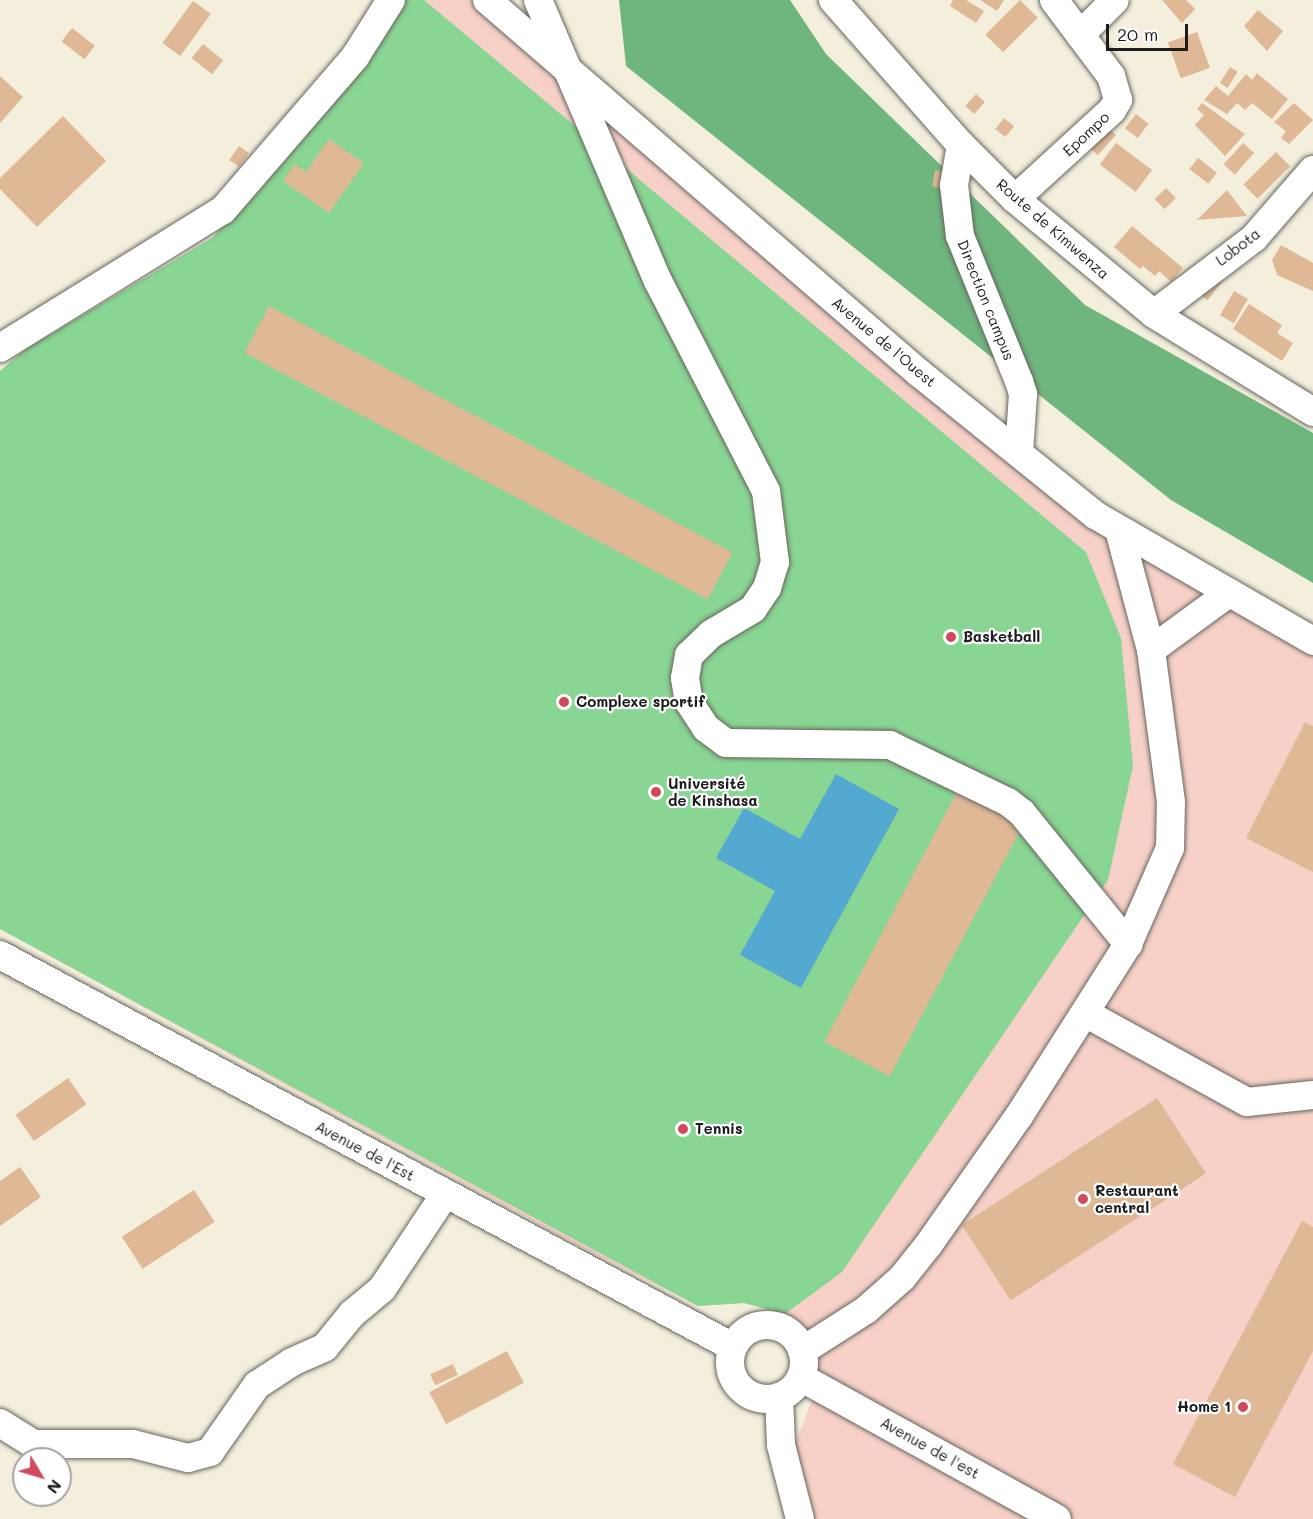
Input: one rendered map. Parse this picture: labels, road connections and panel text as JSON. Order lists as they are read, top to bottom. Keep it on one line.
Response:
{"streets":{"street":["Epompo","Route de Kimwenza","Lobota","Direction campus","Avenue de l'Ouest","Avenue de l'Est","Avenue de l'est"]},"crossings":[["Epompo","Route de Kimwenza"],["Route de Kimwenza","Lobota"],["Route de Kimwenza","Direction campus"],["Direction campus","Avenue de l'Ouest"],["Avenue de l'Est","Avenue de l'est"]],"places":["Basketball","Complexe sportif","Université de Kinshasa","Tennis","Restaurant central","Home 1"],"scale_bar":"20 m","north":"bottom right"}
